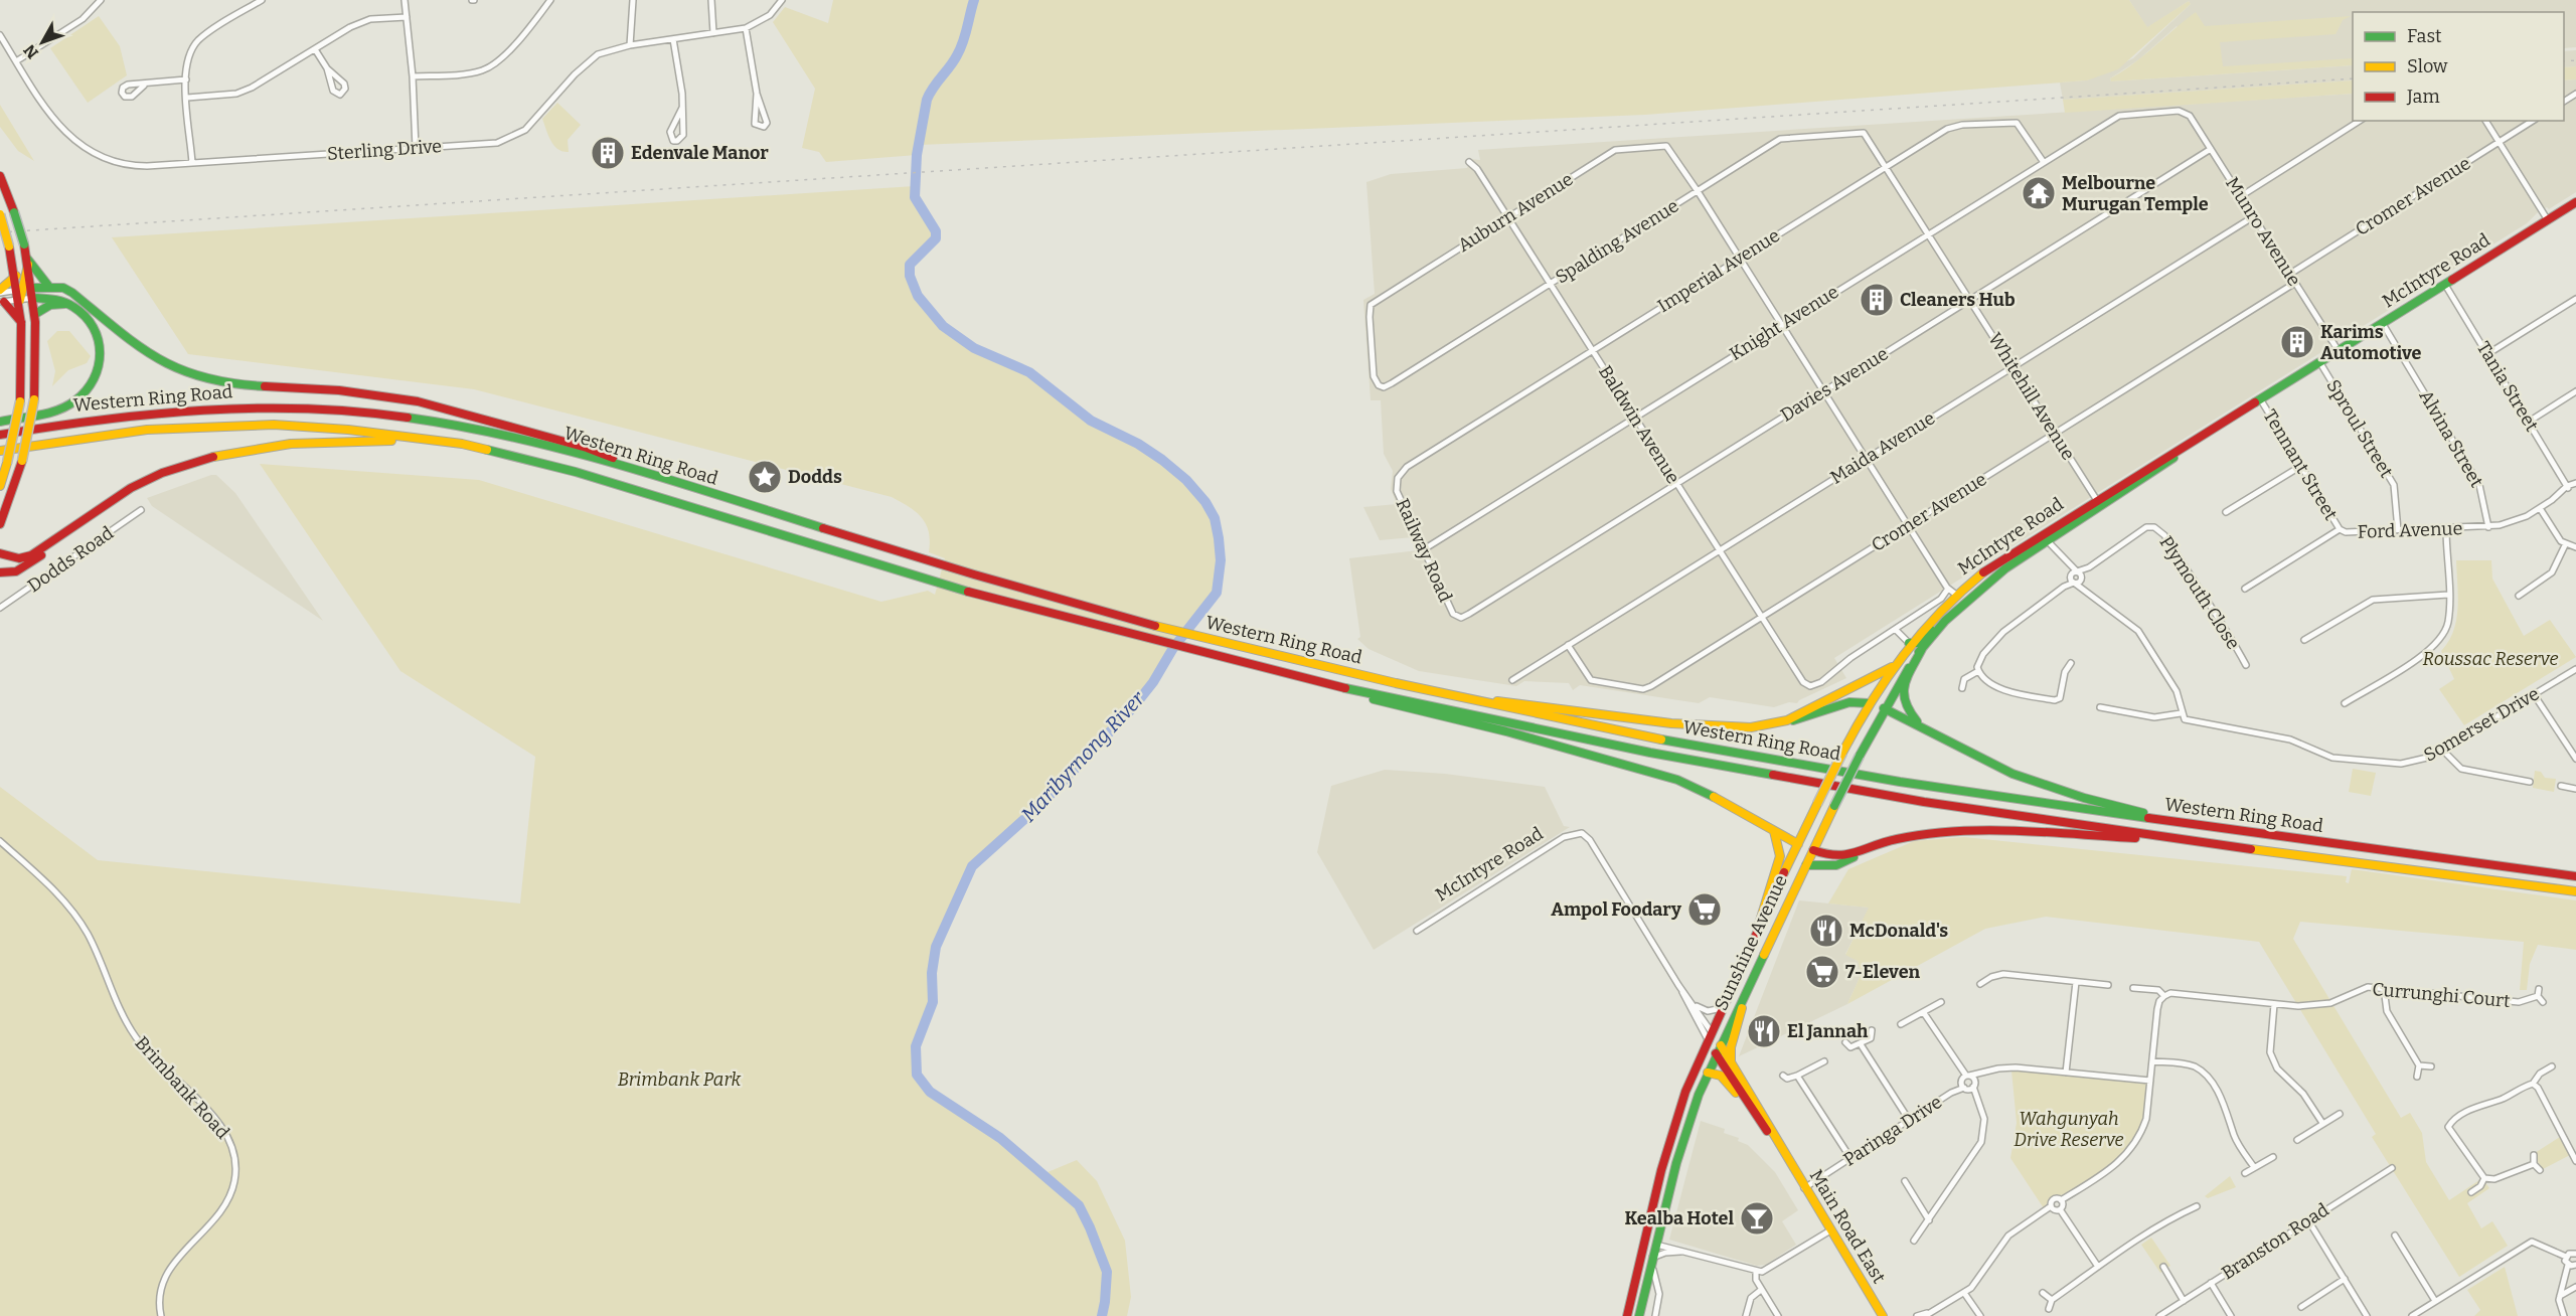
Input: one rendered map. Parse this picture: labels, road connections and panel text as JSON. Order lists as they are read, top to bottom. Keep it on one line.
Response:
{"streets":{"main road":["McIntyre Road","Western Ring Road","Sunshine Avenue","Main Road East"],"street":["Sterling Drive","Cromer Avenue","Auburn Avenue","Munro Avenue","Spalding Avenue","Imperial Avenue","Knight Avenue","Davies Avenue","Tania Street","Whitehill Avenue","Baldwin Avenue","Sproul Street","Alvina Street","Maida Avenue","Tennant Street","Ford Avenue","Railway Road","Dodds Road","Plymouth Close","Somerset Drive","Currunghi Court","Brimbank Road","Paringa Drive","Branston Road"]},"crossings":[["Cromer Avenue","Munro Avenue"],["Cromer Avenue","Whitehill Avenue"],["Cromer Avenue","Baldwin Avenue"],["Cromer Avenue","Maida Avenue"],["Auburn Avenue","Spalding Avenue"],["Auburn Avenue","Baldwin Avenue"],["Munro Avenue","McIntyre Road"],["Munro Avenue","Knight Avenue"],["Munro Avenue","Davies Avenue"],["Munro Avenue","Maida Avenue"],["Spalding Avenue","Whitehill Avenue"],["Spalding Avenue","Baldwin Avenue"],["Imperial Avenue","Knight Avenue"],["Imperial Avenue","Whitehill Avenue"],["Imperial Avenue","Baldwin Avenue"],["Imperial Avenue","Railway Road"],["McIntyre Road","Tania Street"],["McIntyre Road","Whitehill Avenue"],["McIntyre Road","Baldwin Avenue"],["McIntyre Road","Sproul Street"],["McIntyre Road","Alvina Street"],["McIntyre Road","Tennant Street"],["McIntyre Road","Sunshine Avenue"],["McIntyre Road","Main Road East"],["Knight Avenue","Whitehill Avenue"],["Knight Avenue","Baldwin Avenue"],["Knight Avenue","Railway Road"],["Davies Avenue","Whitehill Avenue"],["Davies Avenue","Baldwin Avenue"],["Davies Avenue","Railway Road"],["Tania Street","Ford Avenue"],["Whitehill Avenue","Maida Avenue"],["Baldwin Avenue","Maida Avenue"],["Sproul Street","Ford Avenue"],["Alvina Street","Ford Avenue"],["Tennant Street","Ford Avenue"],["Sunshine Avenue","Main Road East"],["Paringa Drive","Main Road East"]],"water":["Maribyrnong River"],"parks":["Roussac Reserve","Brimbank Park","Wahgunyah Drive Reserve"],"places":{"building":["Edenvale Manor","Cleaners Hub","Karims Automotive"],"temple":["Melbourne Murugan Temple"],"place":["Dodds"],"supermarket":["Ampol Foodary","7-Eleven"],"restaurant":["McDonald's","El Jannah"],"bar":["Kealba Hotel"]},"legend":["Fast","Slow","Jam"],"north":"bottom left"}
